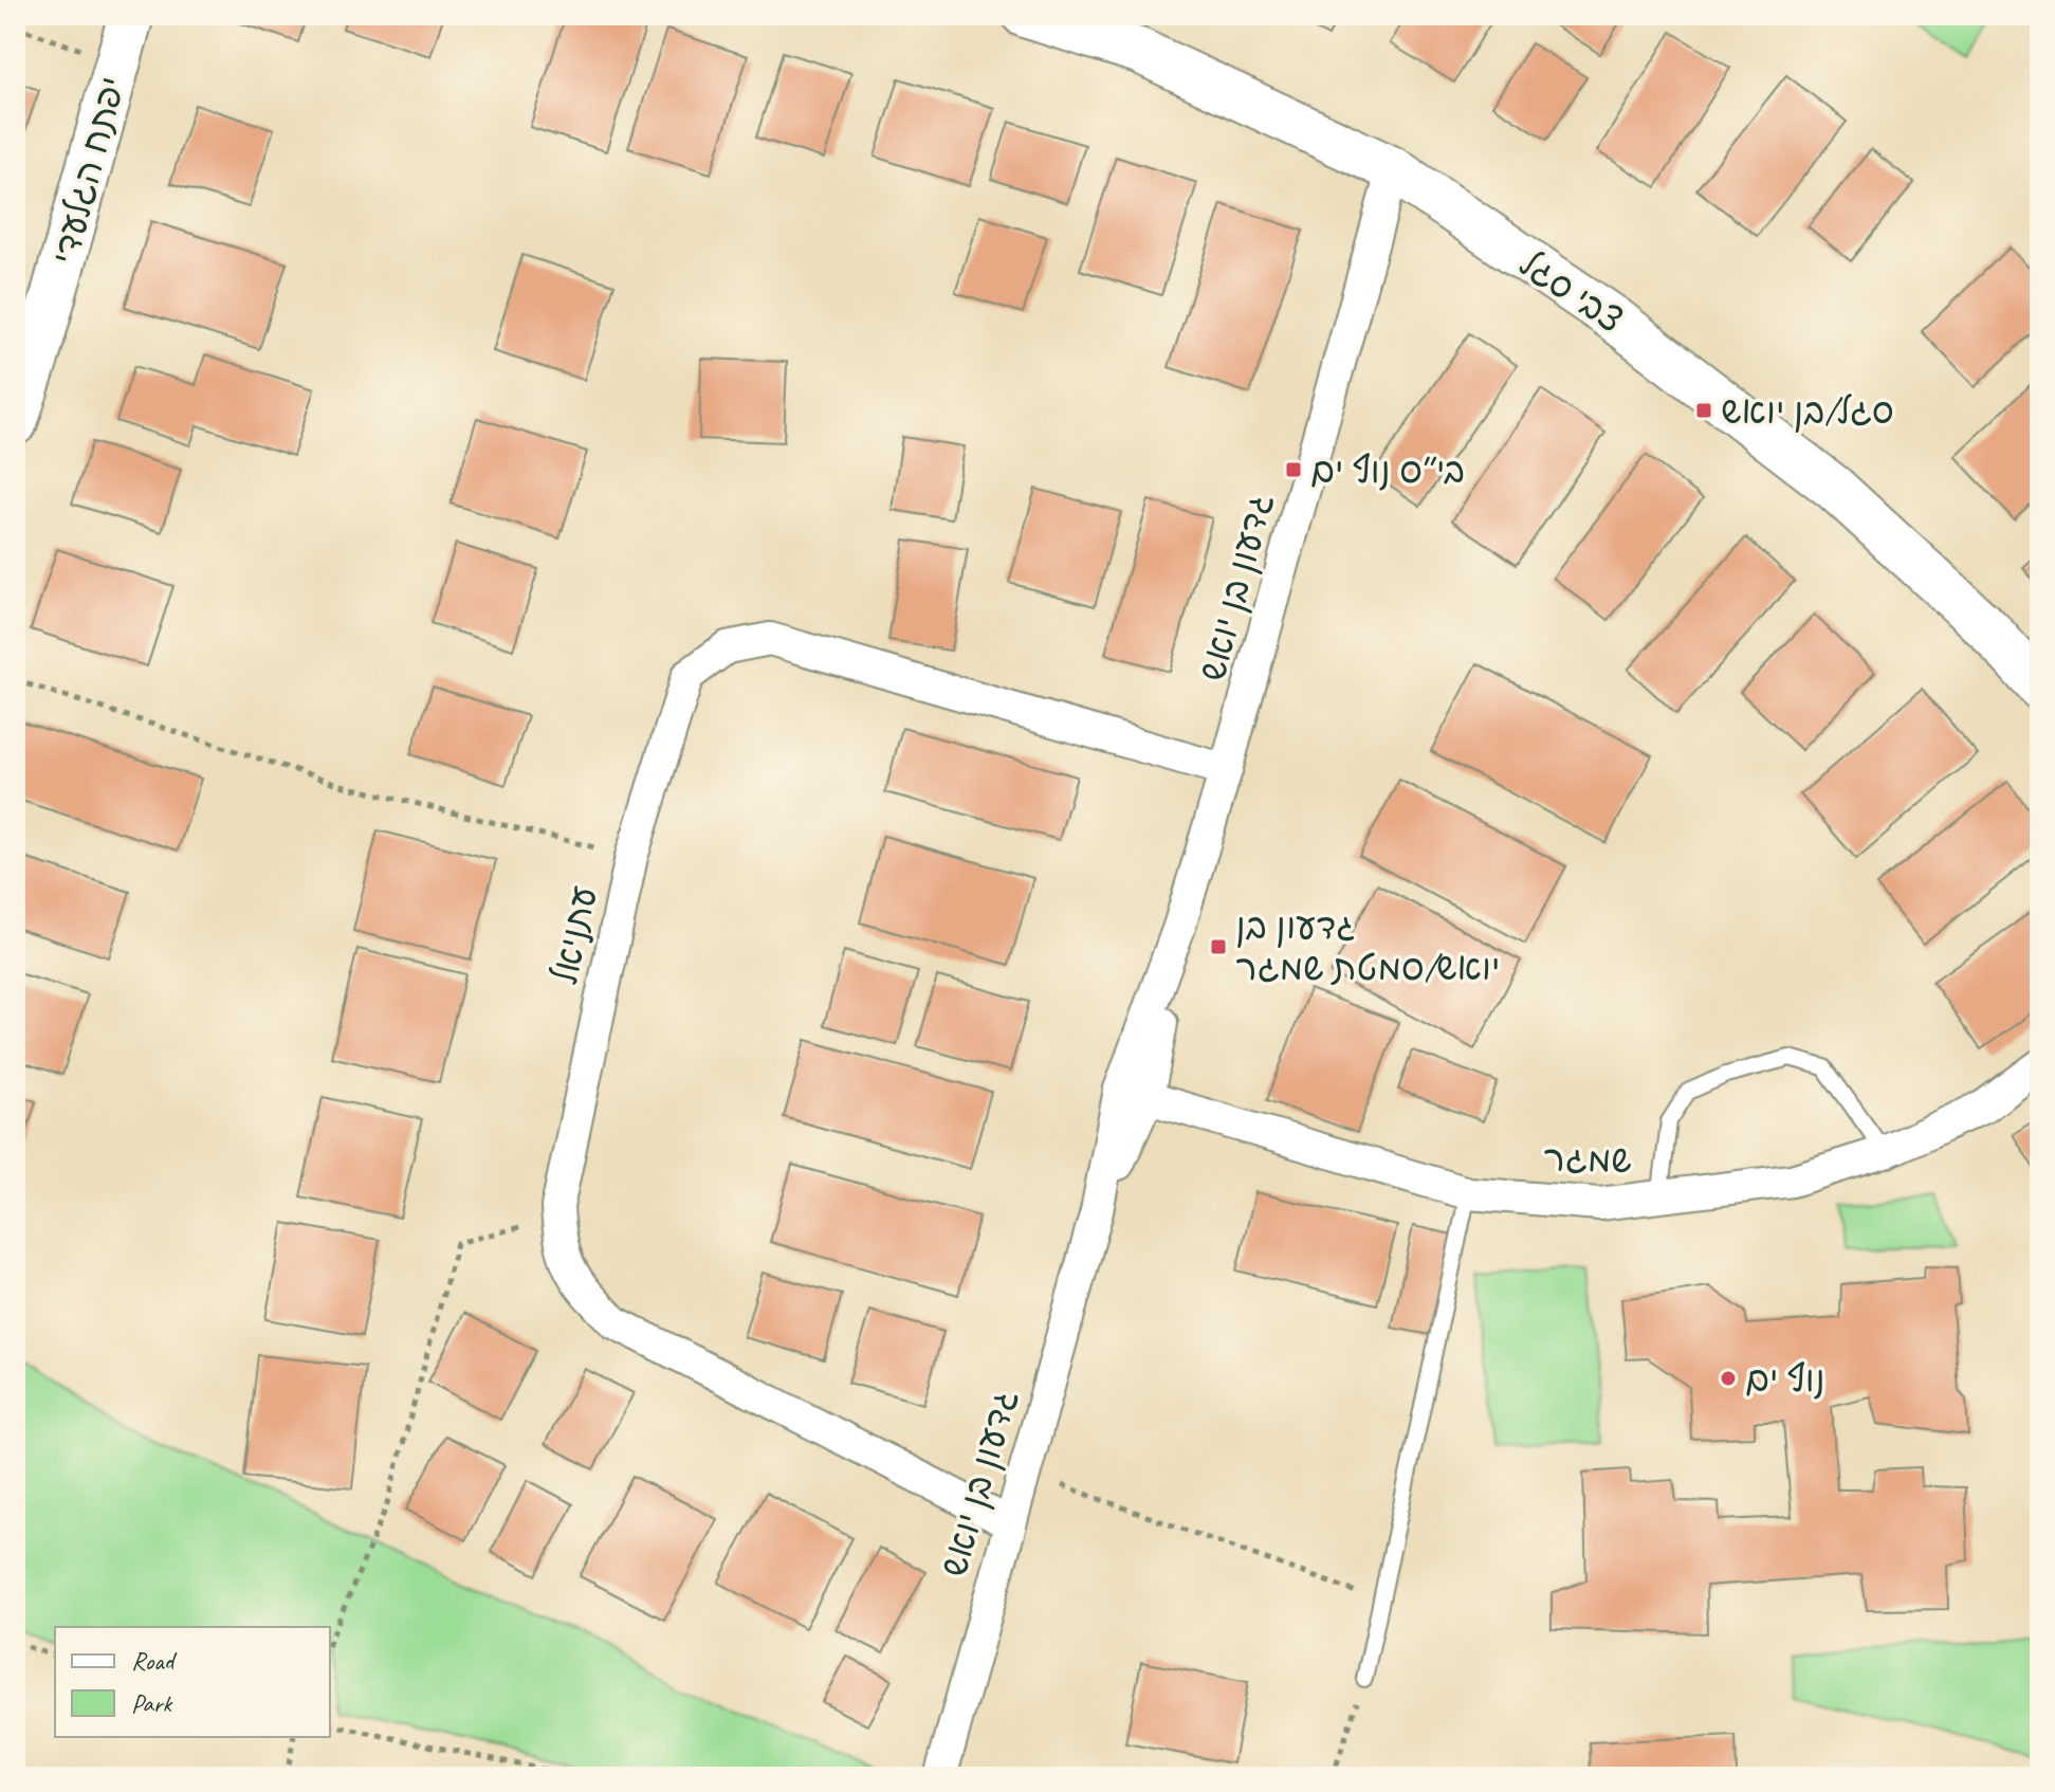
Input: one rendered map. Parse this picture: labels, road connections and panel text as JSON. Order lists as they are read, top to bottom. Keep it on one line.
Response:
{"streets":{"street":["יפתח הגלעדי","צבי סגל","גדעון בן יואש","עתניאל","שמגר"]},"crossings":[["צבי סגל","גדעון בן יואש"],["גדעון בן יואש","עתניאל"],["גדעון בן יואש","שמגר"]],"places":{"transit":["סגל/בן יואש","בי״ס נוף ים","גדעון בן יואש/סמטת שמגר"],"other":["נוף ים"]},"legend":["Road","Park"]}
